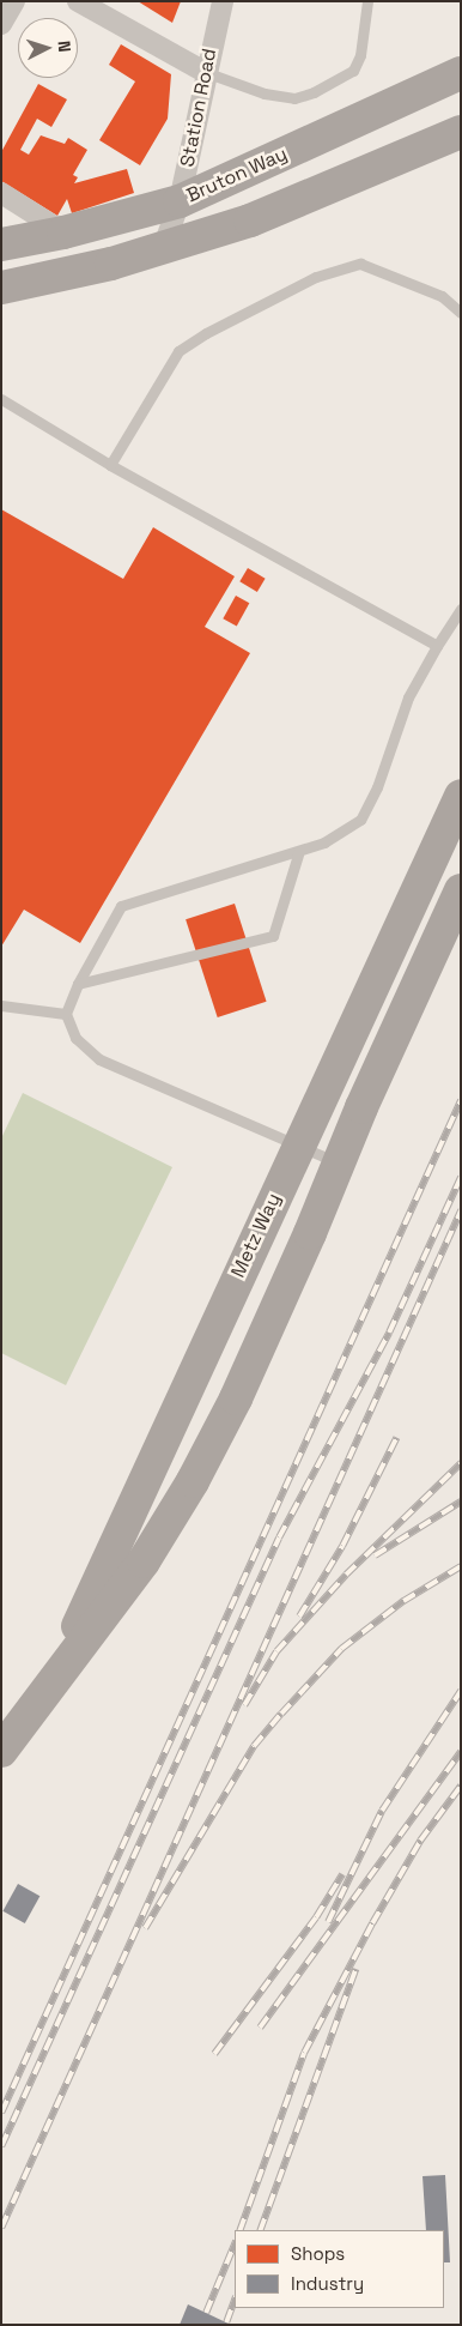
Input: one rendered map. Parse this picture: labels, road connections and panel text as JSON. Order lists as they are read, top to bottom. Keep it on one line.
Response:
{"streets":{"main road":["Bruton Way","Metz Way"],"street":["Station Road"]},"crossings":[["Station Road","Bruton Way"]],"legend":["Shops","Industry"],"north":"right"}
